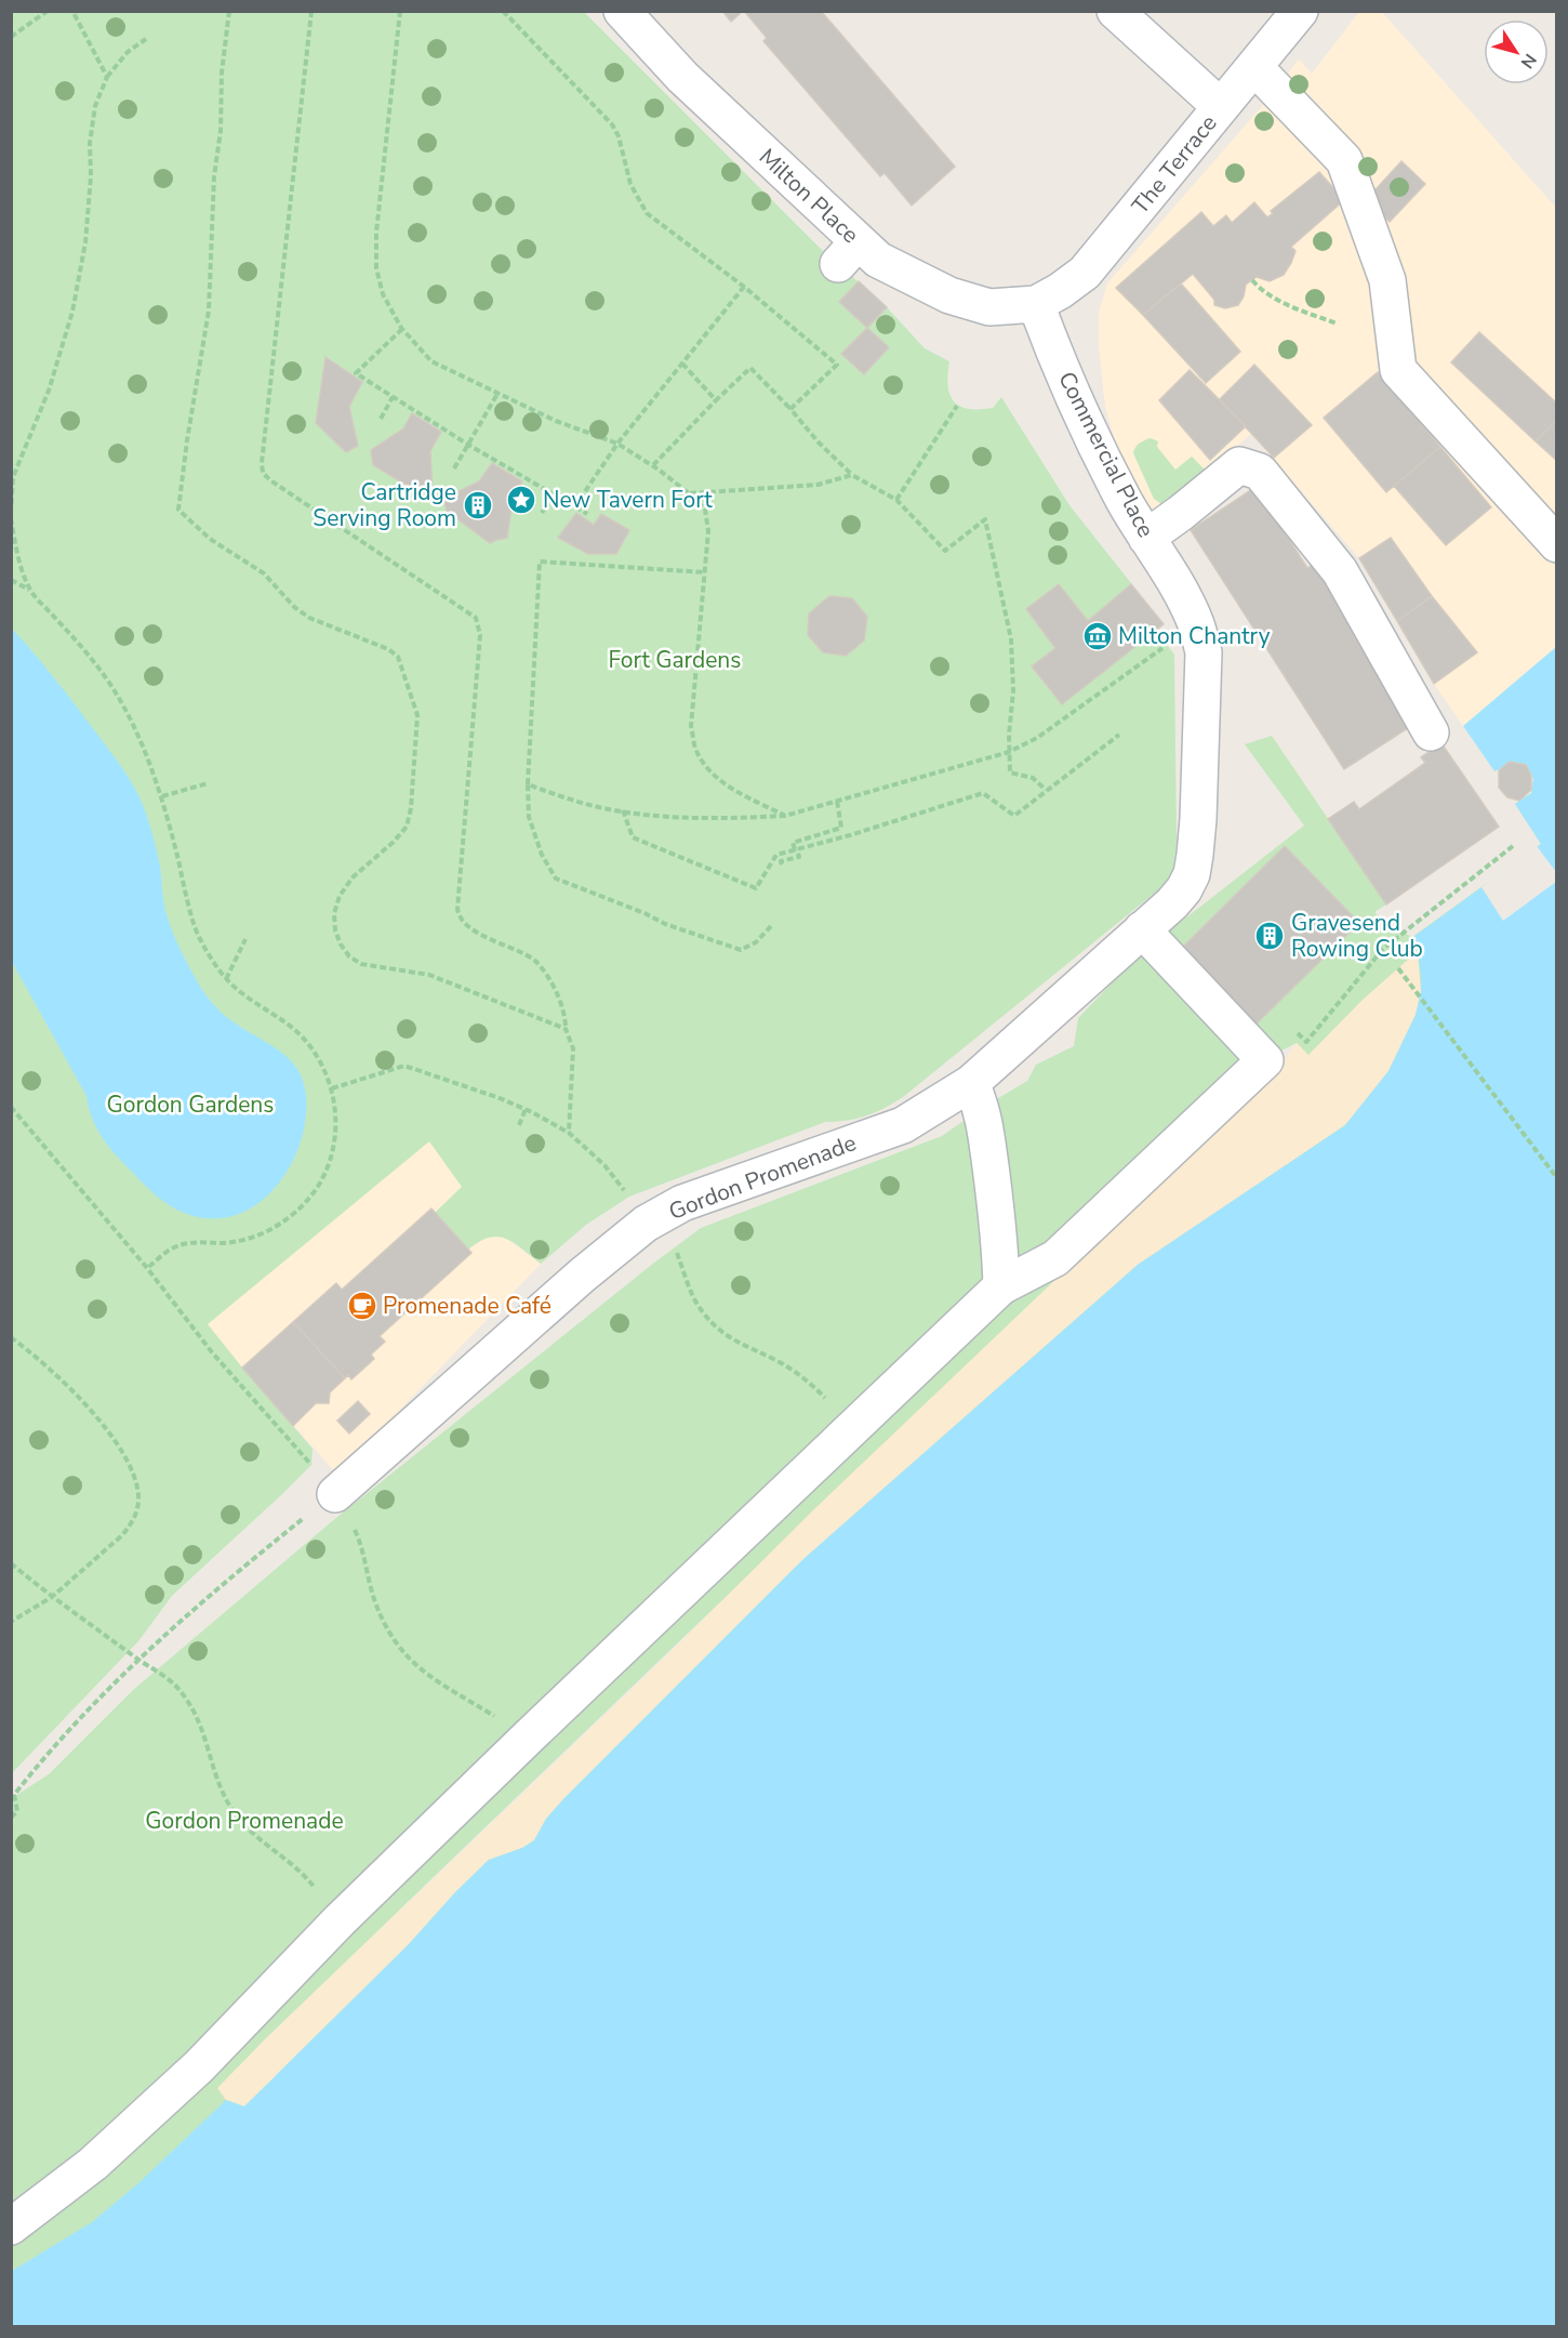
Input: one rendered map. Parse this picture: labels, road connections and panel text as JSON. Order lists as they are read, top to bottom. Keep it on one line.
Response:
{"streets":{"street":["The Terrace","Milton Place","Commercial Place","Gordon Promenade"]},"crossings":[["The Terrace","Milton Place"],["The Terrace","Commercial Place"],["Milton Place","Commercial Place"],["Commercial Place","Gordon Promenade"]],"parks":["Fort Gardens","Gordon Gardens","Gordon Promenade"],"places":{"place":["New Tavern Fort"],"building":["Cartridge Serving Room","Gravesend Rowing Club"],"museum":["Milton Chantry"],"cafe":["Promenade Café"]},"north":"bottom right"}
